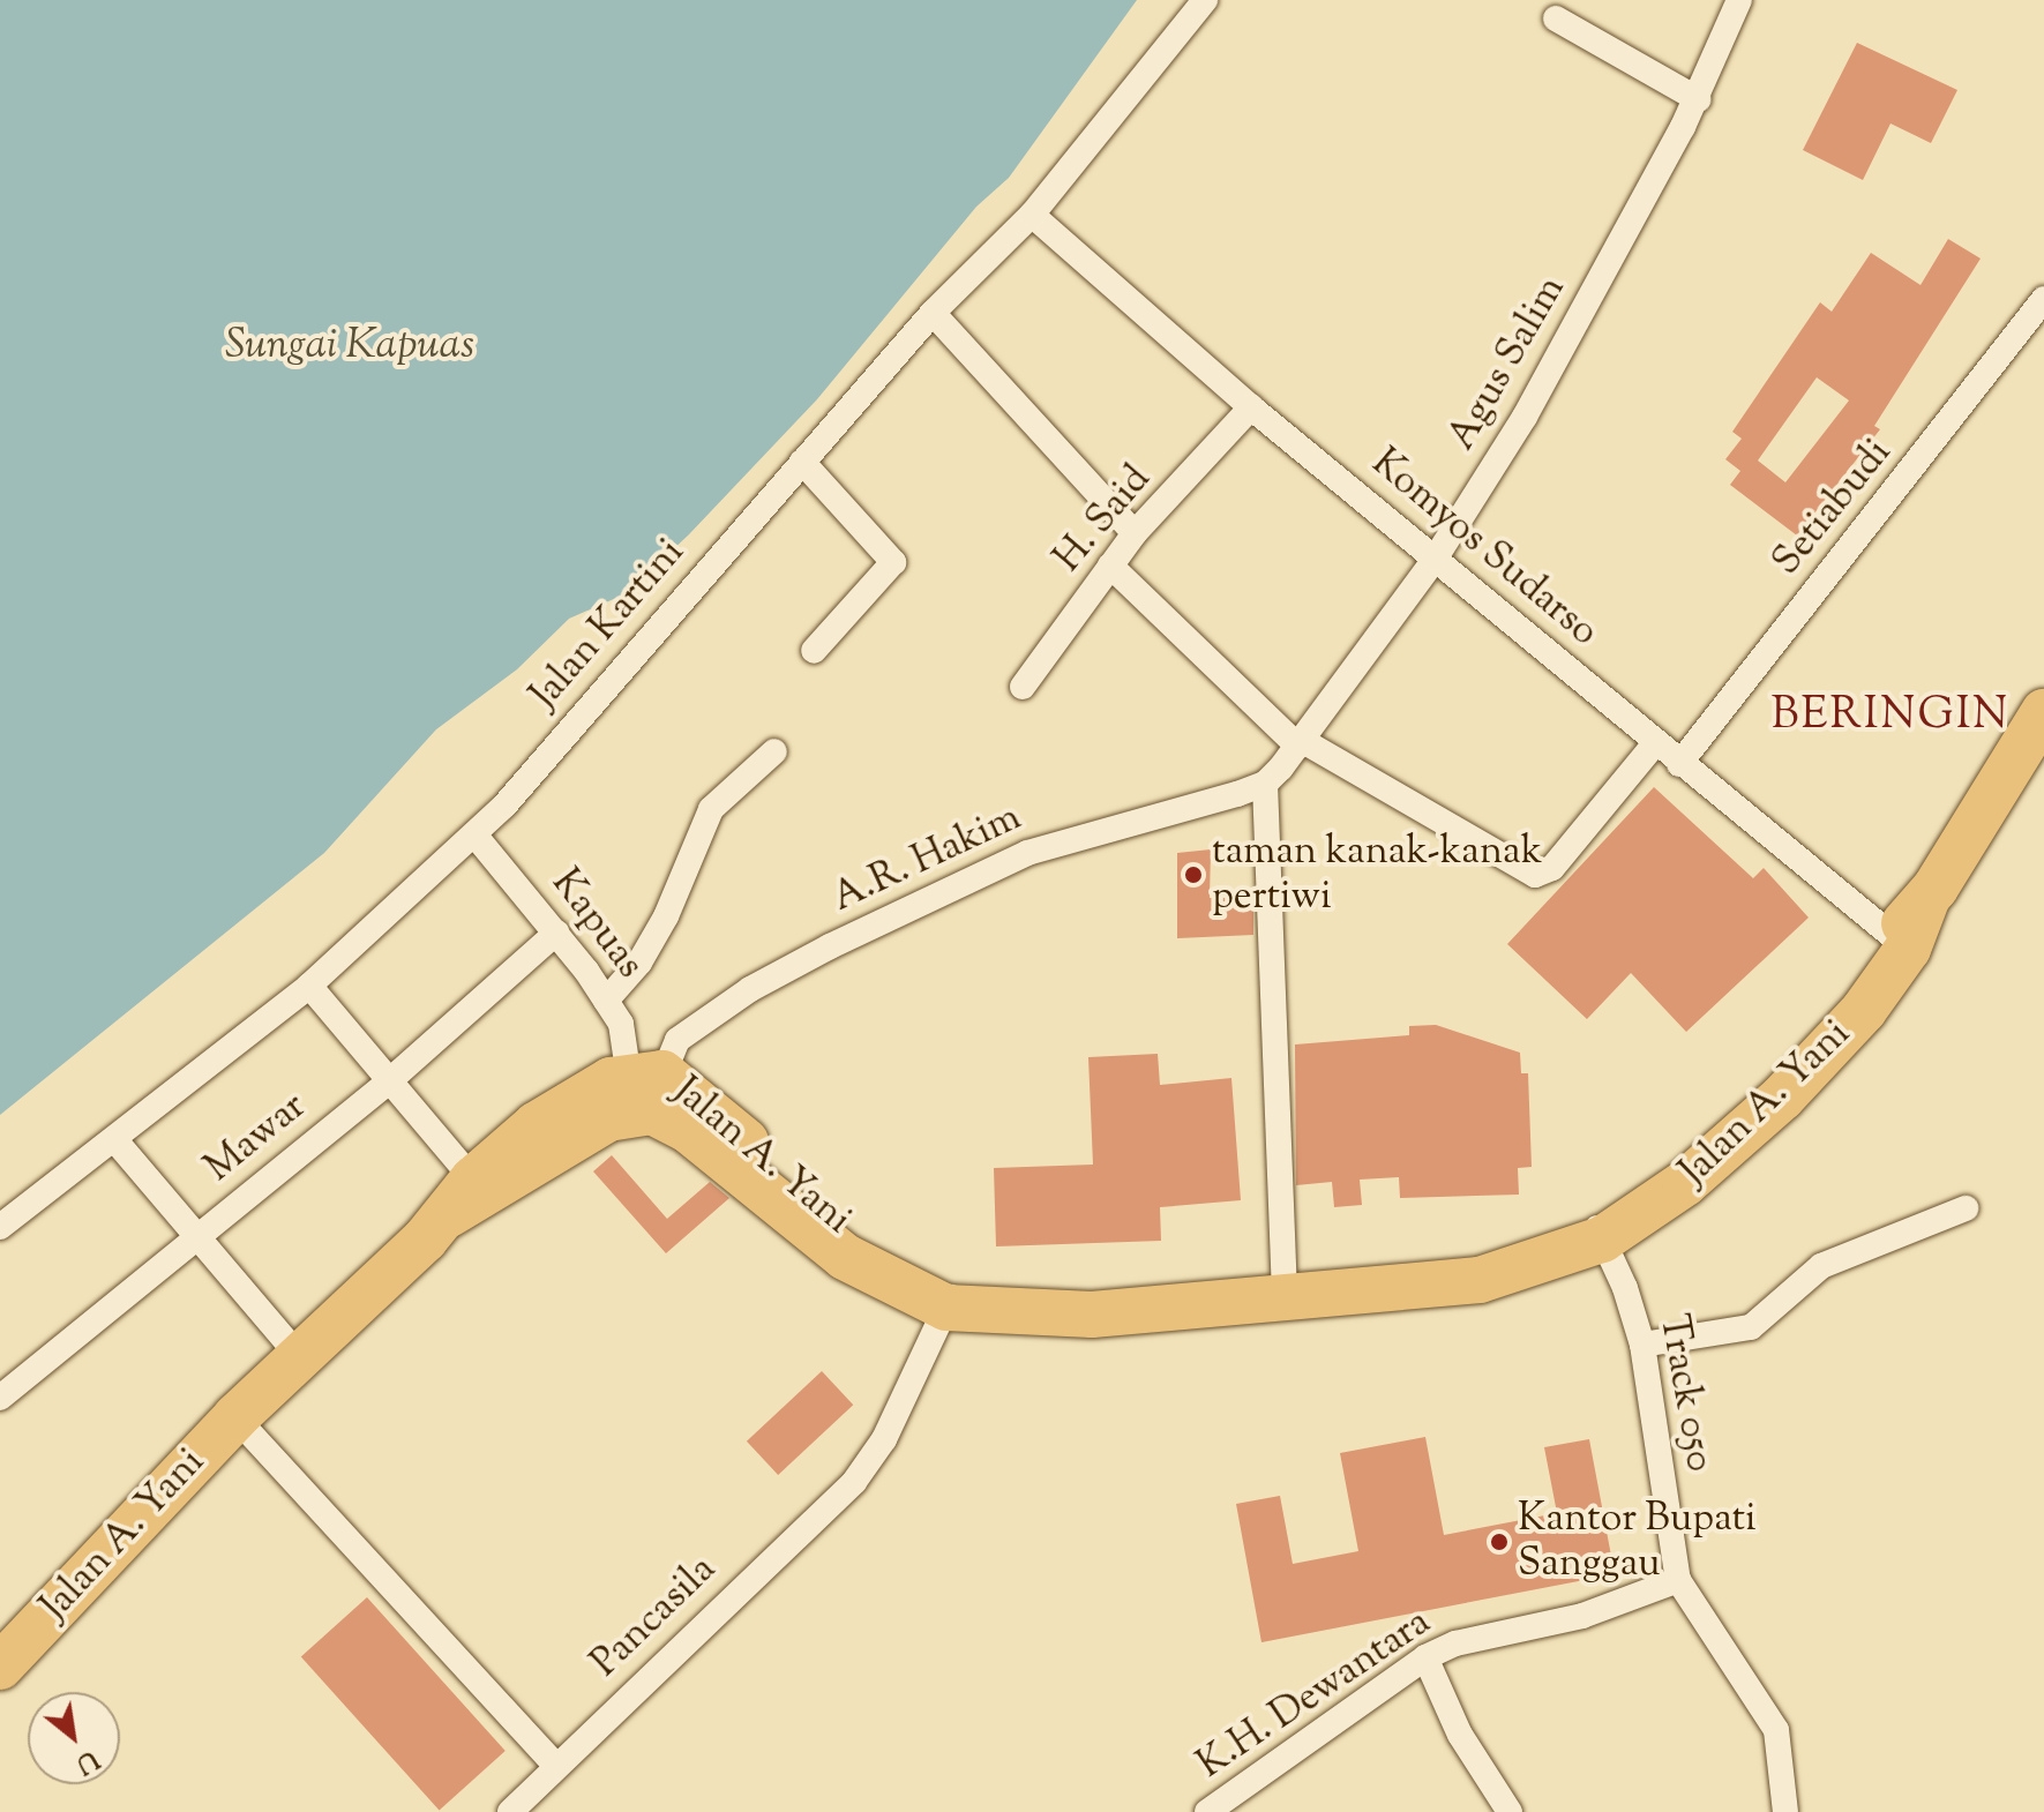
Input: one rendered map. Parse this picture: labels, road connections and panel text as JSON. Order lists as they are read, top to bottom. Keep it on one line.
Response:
{"streets":{"highway":["Jalan A. Yani"],"street":["Agus Salim","Setiabudi","H. Said","Komyos Sudarso","Jalan Kartini","A.R. Hakim","Kapuas","Mawar","Track 050","Pancasila","K.H. Dewantara"]},"crossings":[["Agus Salim","Komyos Sudarso"],["Agus Salim","A.R. Hakim"],["Setiabudi","Komyos Sudarso"],["H. Said","Komyos Sudarso"],["Komyos Sudarso","Jalan Kartini"],["Komyos Sudarso","Jalan A. Yani"],["Jalan Kartini","Kapuas"],["A.R. Hakim","Kapuas"],["A.R. Hakim","Jalan A. Yani"],["Kapuas","Jalan A. Yani"],["Kapuas","Mawar"],["Jalan A. Yani","Track 050"],["Jalan A. Yani","Pancasila"],["Track 050","K.H. Dewantara"]],"districts":["BERINGIN"],"water":["Sungai Kapuas"],"places":["taman kanak-kanak pertiwi","Kantor Bupati Sanggau"],"north":"bottom right"}
